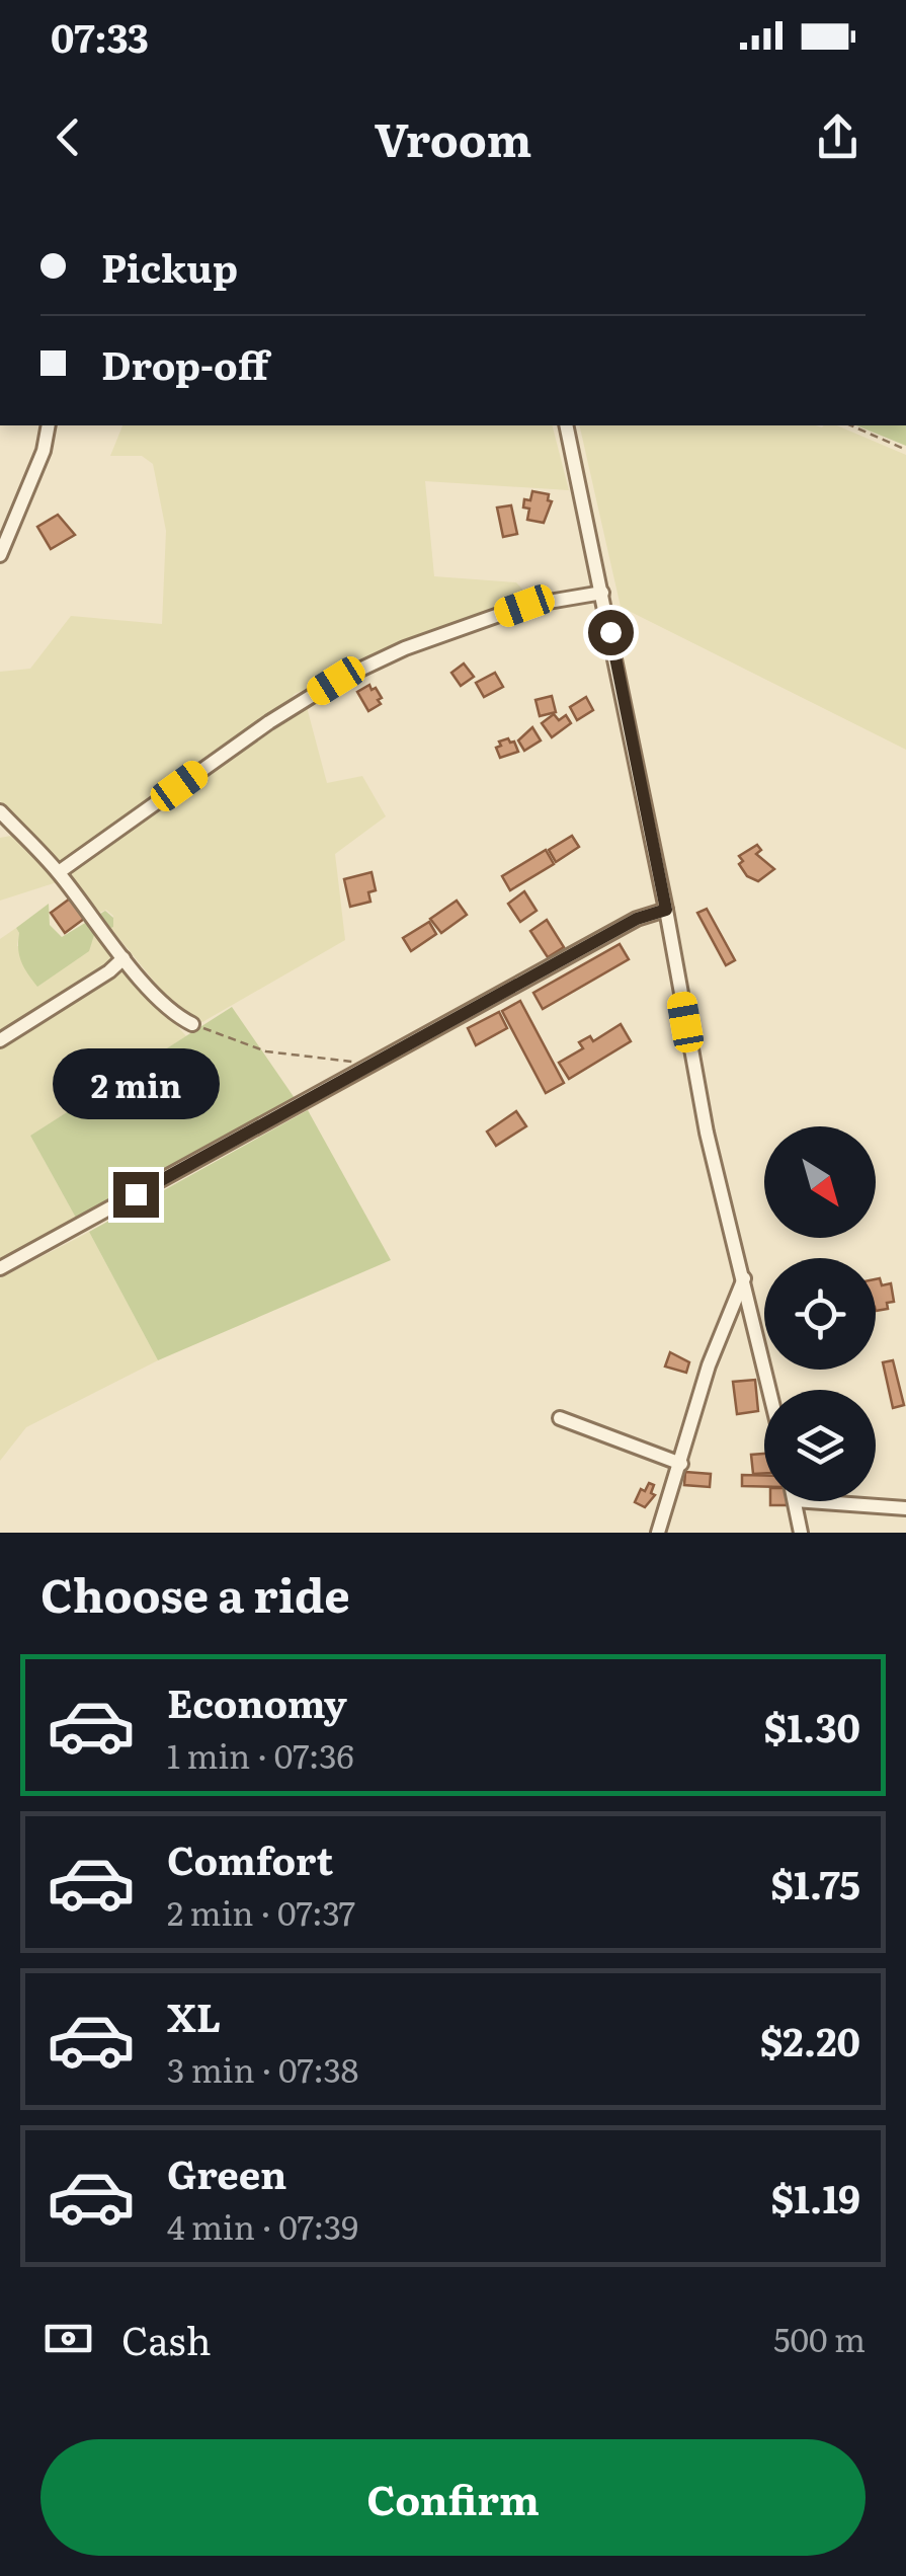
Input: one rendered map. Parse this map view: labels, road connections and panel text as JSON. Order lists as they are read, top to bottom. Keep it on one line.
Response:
{"north":"bottom right","page":{"status":"07:33","header":"Vroom","banner":["Pickup","Drop-off"],"bubble":"2 min","heading":"Choose a ride","list":[{"name":"Economy","note":"1 min · 07:36","value":"$1.30"},{"name":"Comfort","note":"2 min · 07:37","value":"$1.75"},{"name":"XL","note":"3 min · 07:38","value":"$2.20"},{"name":"Green","note":"4 min · 07:39","value":"$1.19"}],"pay":["Cash","500 m"],"buttons":"Confirm"}}
